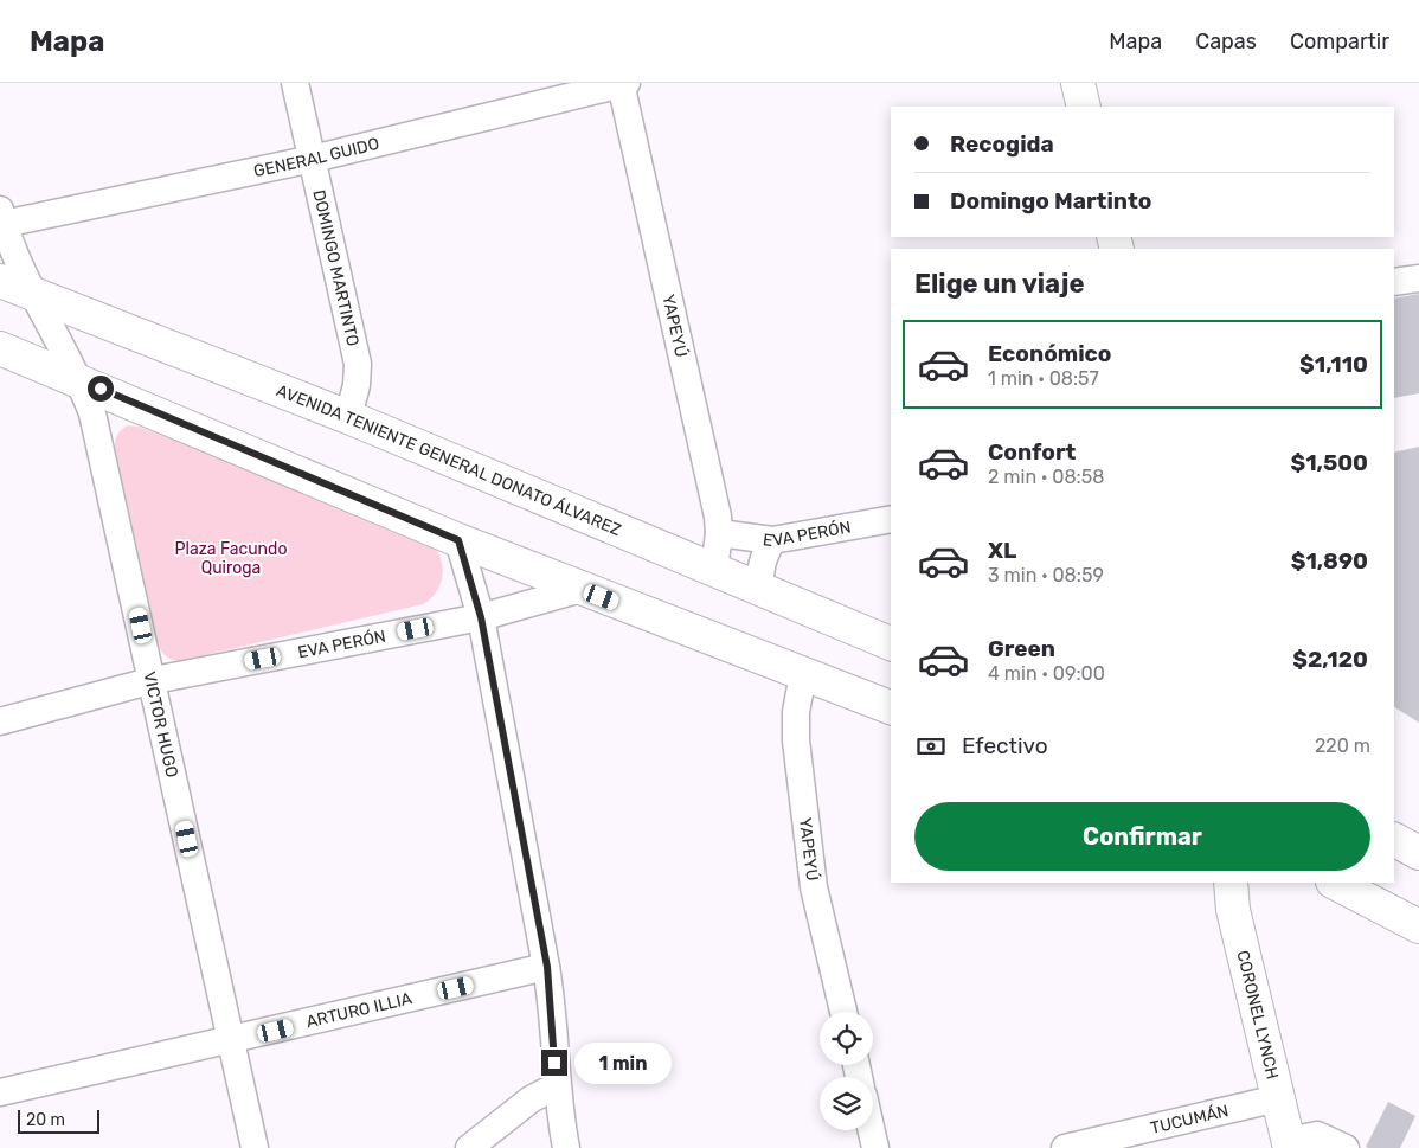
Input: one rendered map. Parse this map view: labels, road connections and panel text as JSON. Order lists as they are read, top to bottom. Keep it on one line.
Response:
{"streets":{"main road":["AVENIDA TENIENTE GENERAL DONATO ÁLVAREZ","CORONEL LYNCH"],"street":["GENERAL GUIDO","DOMINGO MARTINTO","YAPEYÚ","EVA PERÓN","VICTOR HUGO","ARTURO ILLIA","TUCUMÁN"]},"crossings":[["GENERAL GUIDO","DOMINGO MARTINTO"],["GENERAL GUIDO","YAPEYÚ"],["GENERAL GUIDO","VICTOR HUGO"],["DOMINGO MARTINTO","AVENIDA TENIENTE GENERAL DONATO ÁLVAREZ"],["YAPEYÚ","AVENIDA TENIENTE GENERAL DONATO ÁLVAREZ"],["YAPEYÚ","EVA PERÓN"],["AVENIDA TENIENTE GENERAL DONATO ÁLVAREZ","VICTOR HUGO"],["EVA PERÓN","VICTOR HUGO"],["VICTOR HUGO","ARTURO ILLIA"],["CORONEL LYNCH","TUCUMÁN"]],"parks":["Plaza Facundo Quiroga"],"scale_bar":"20 m","page":{"header":"Mapa","nav":["Mapa","Capas","Compartir"],"banner":["Recogida","Domingo Martinto"],"heading":"Elige un viaje","list":[{"name":"Económico","note":"1 min · 08:57","value":"$1,110"},{"name":"Confort","note":"2 min · 08:58","value":"$1,500"},{"name":"XL","note":"3 min · 08:59","value":"$1,890"},{"name":"Green","note":"4 min · 09:00","value":"$2,120"}],"pay":["Efectivo","220 m"],"buttons":"Confirmar","bubble":"1 min","scale":"20 m"}}
